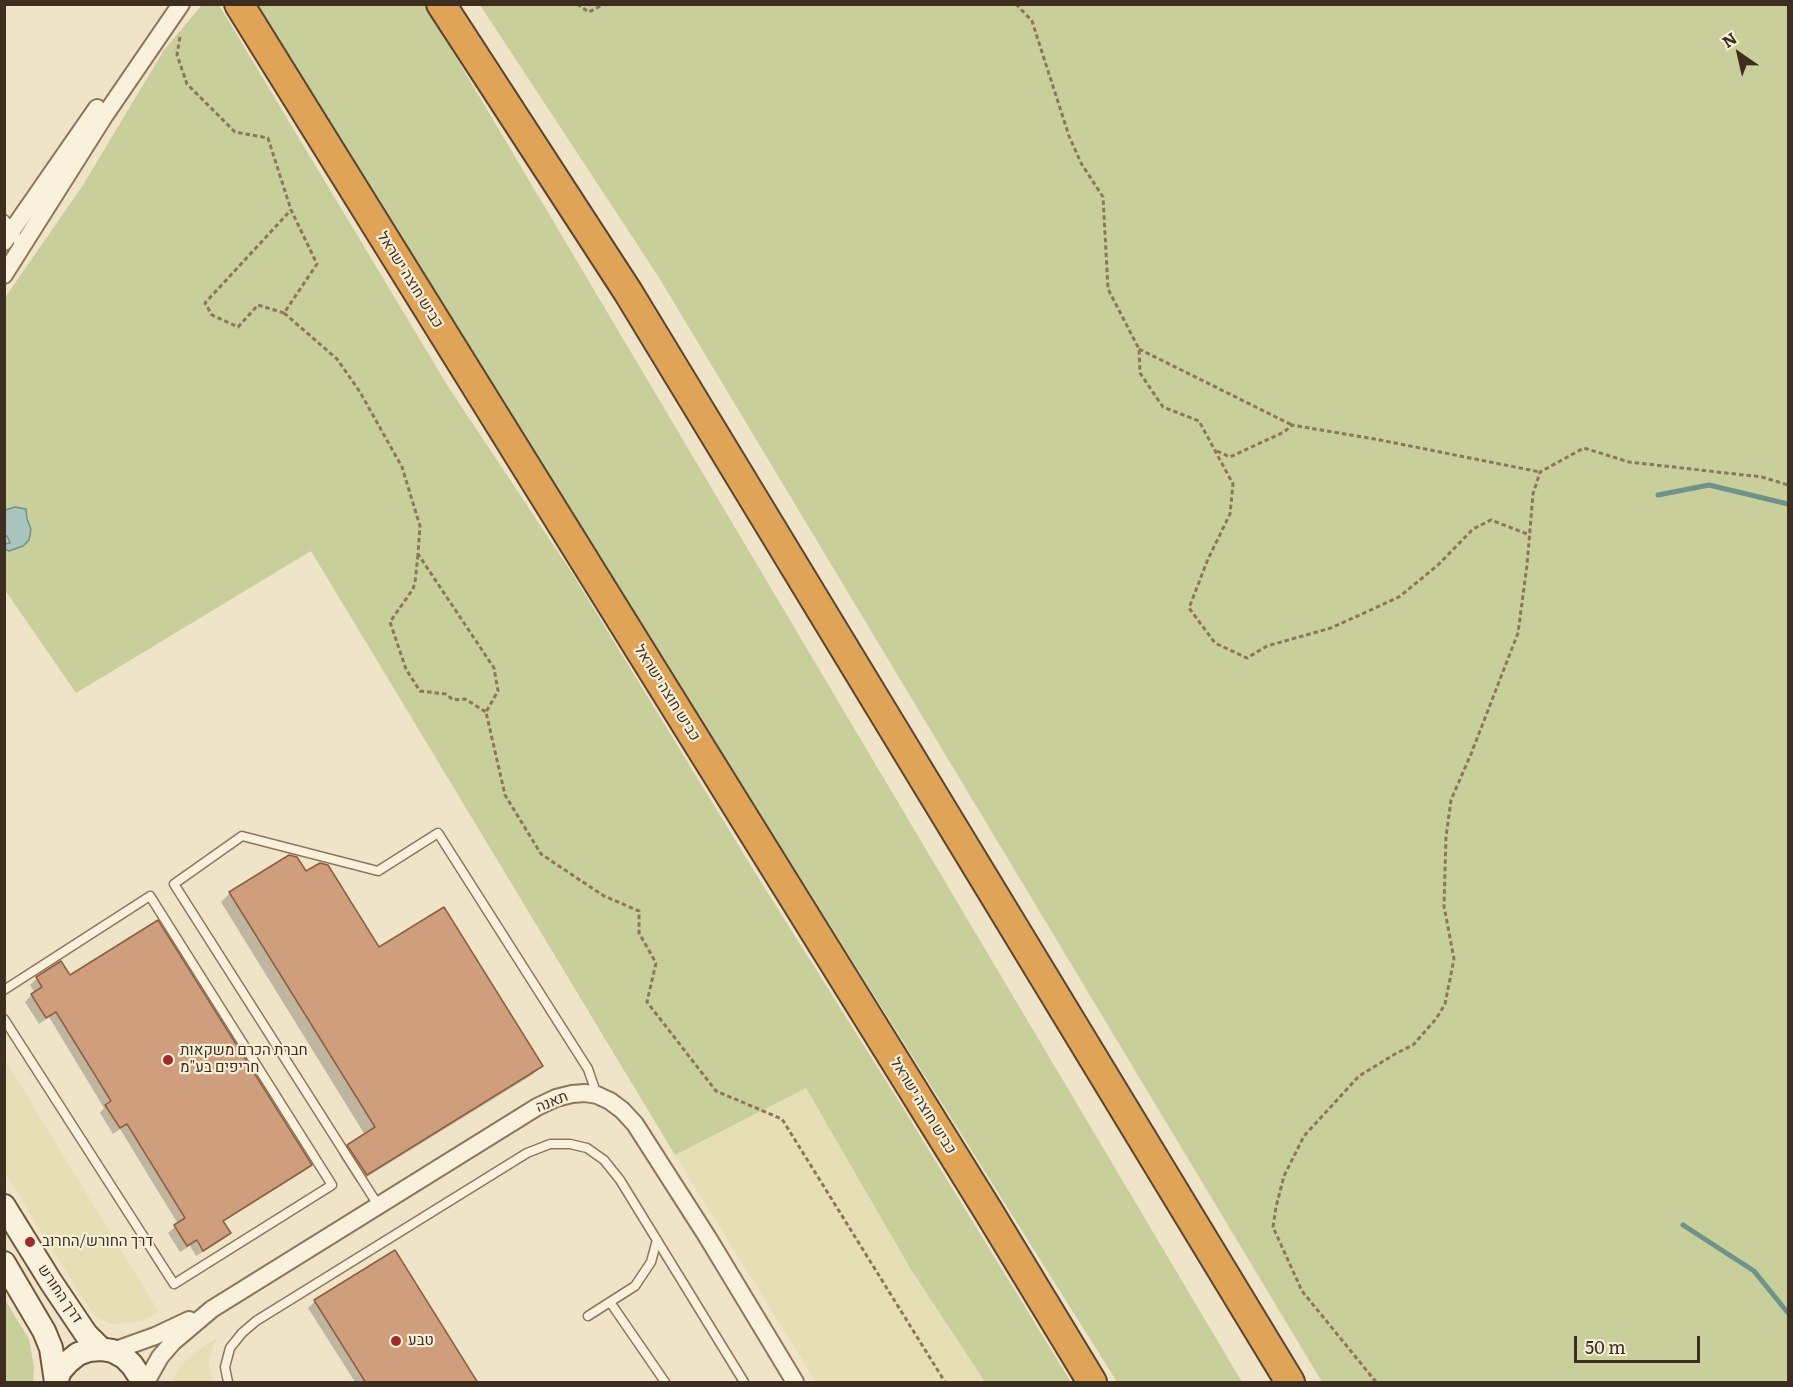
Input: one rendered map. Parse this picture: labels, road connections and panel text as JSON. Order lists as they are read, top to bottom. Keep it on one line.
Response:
{"streets":{"highway":["כביש חוצה ישראל"],"street":["תאנה","דרך החורש"]},"crossings":[["תאנה","דרך החורש"]],"places":["חברת הכרם משקאות חריפים בע\"מ","דרך החורש/החרוב","טבע"],"scale_bar":"50 m","north":"top left"}
